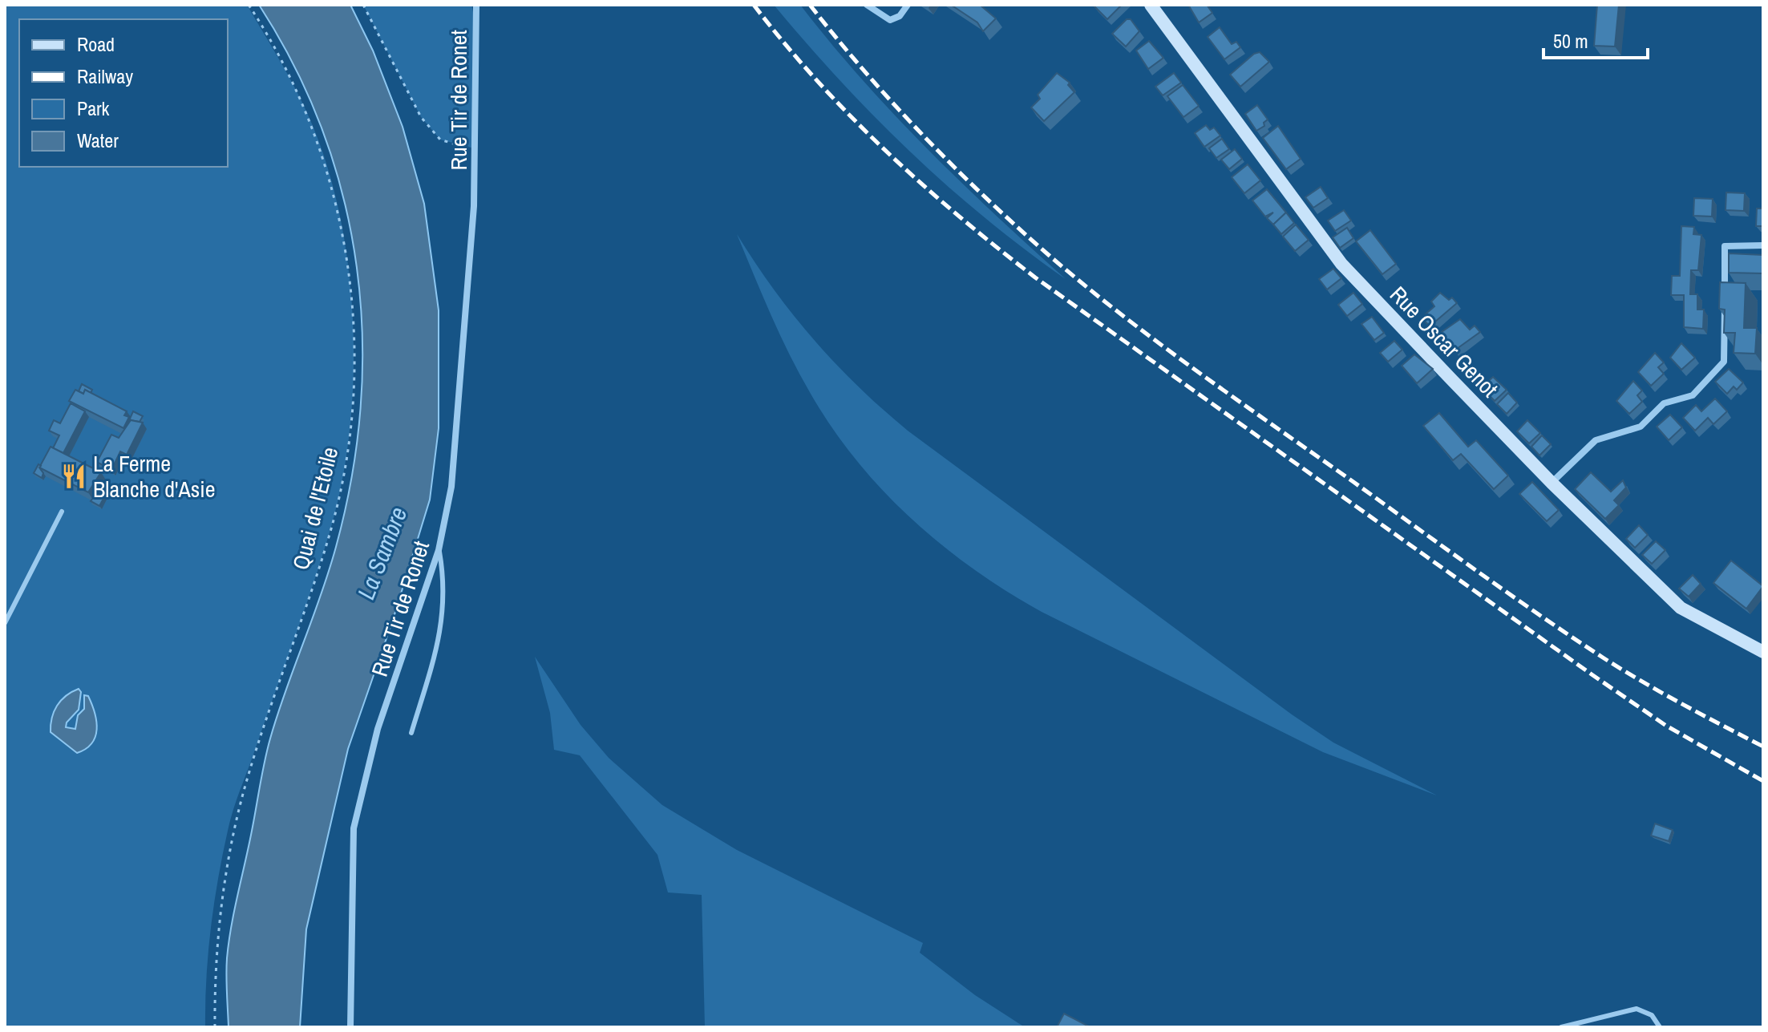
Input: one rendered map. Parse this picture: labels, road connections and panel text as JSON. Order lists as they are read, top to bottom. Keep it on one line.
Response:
{"streets":{"street":["Rue Tir de Ronet","Rue Oscar Genot"],"path":["Quai de l'Etoile"]},"water":["La Sambre"],"places":{"restaurant":["La Ferme Blanche d'Asie"]},"legend":["Road","Railway","Park","Water"],"scale_bar":"50 m"}
